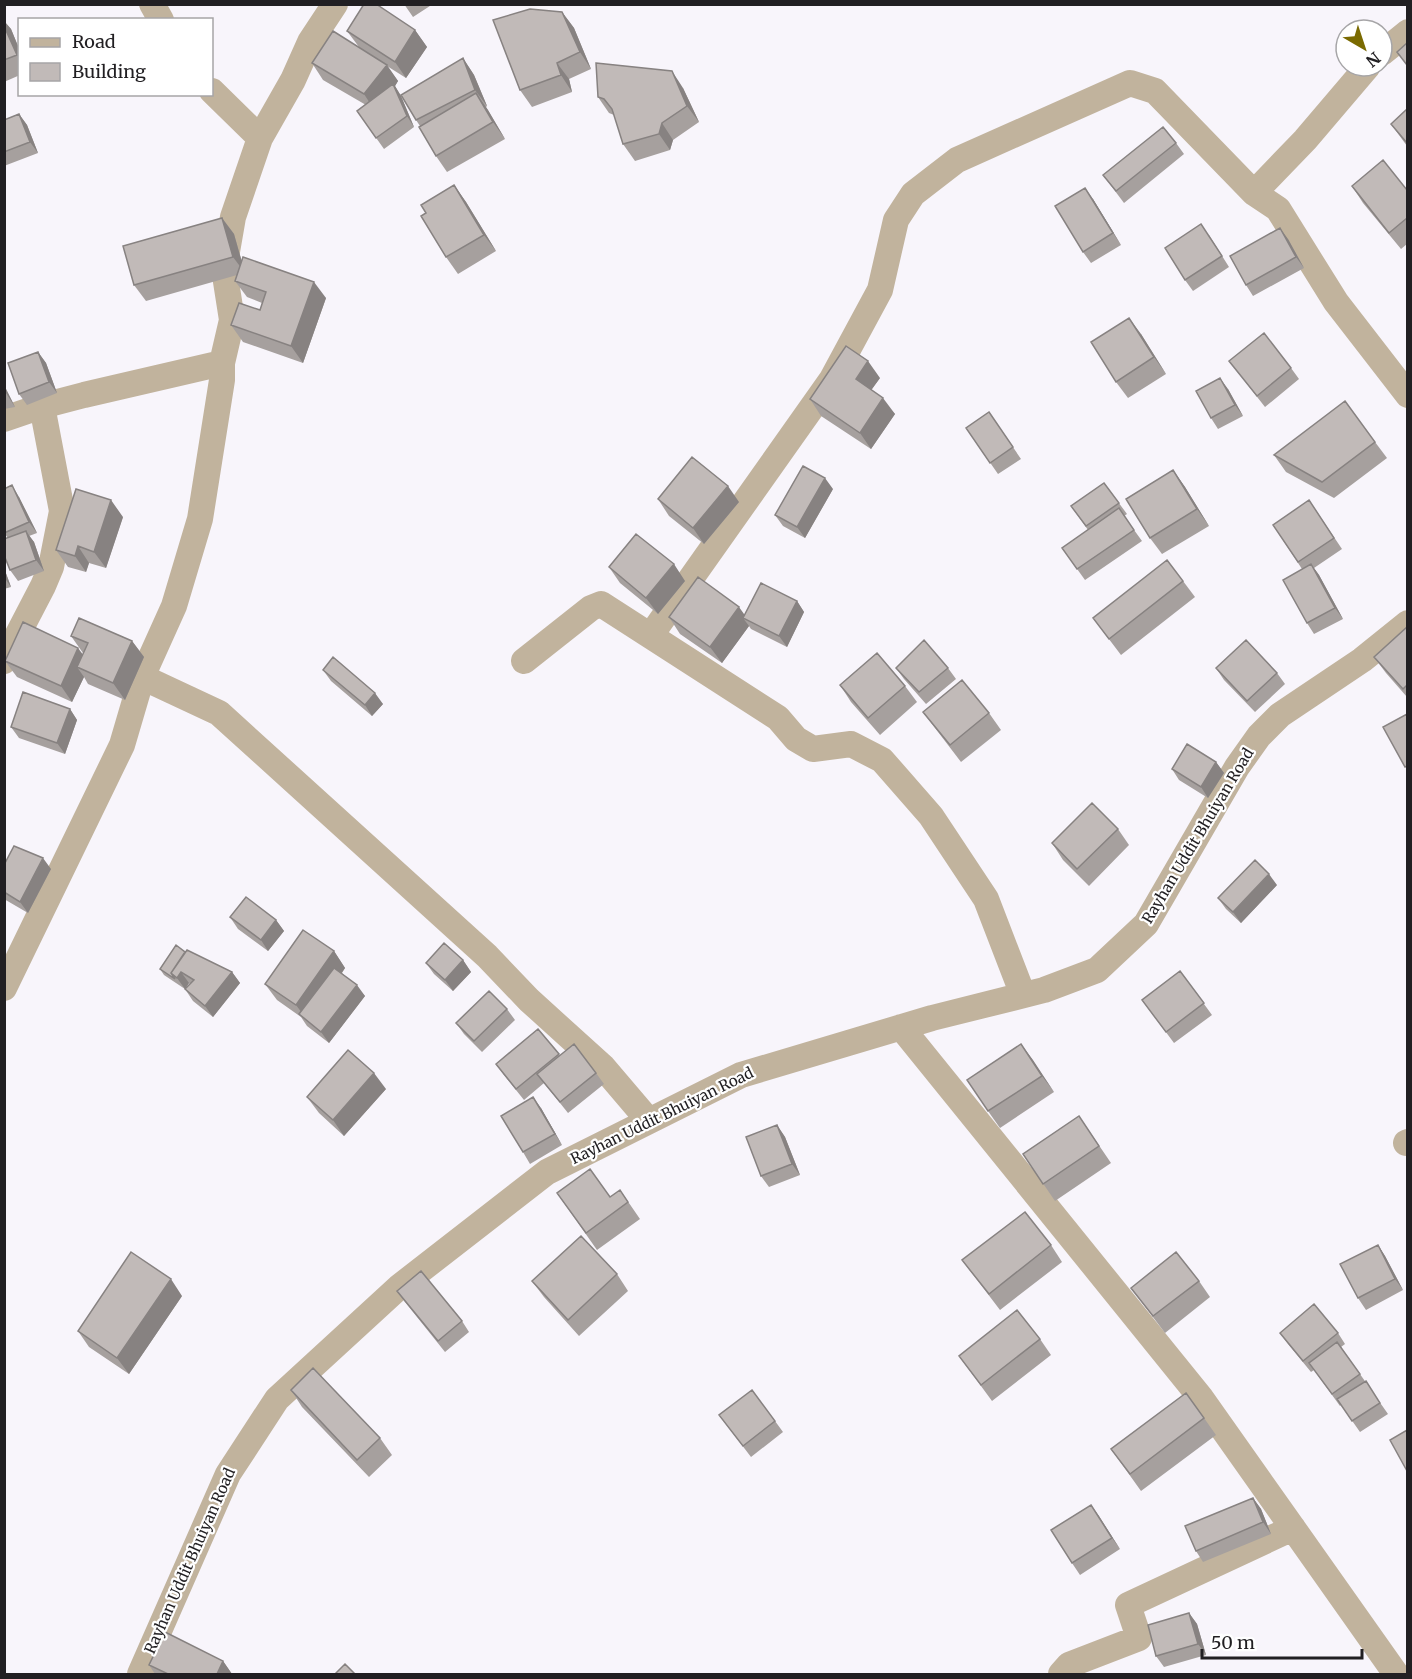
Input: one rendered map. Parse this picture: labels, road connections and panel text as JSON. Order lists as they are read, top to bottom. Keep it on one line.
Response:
{"streets":{"street":["Rayhan Uddit Bhuiyan Road"]},"legend":["Road","Building"],"scale_bar":"50 m","north":"bottom right"}
